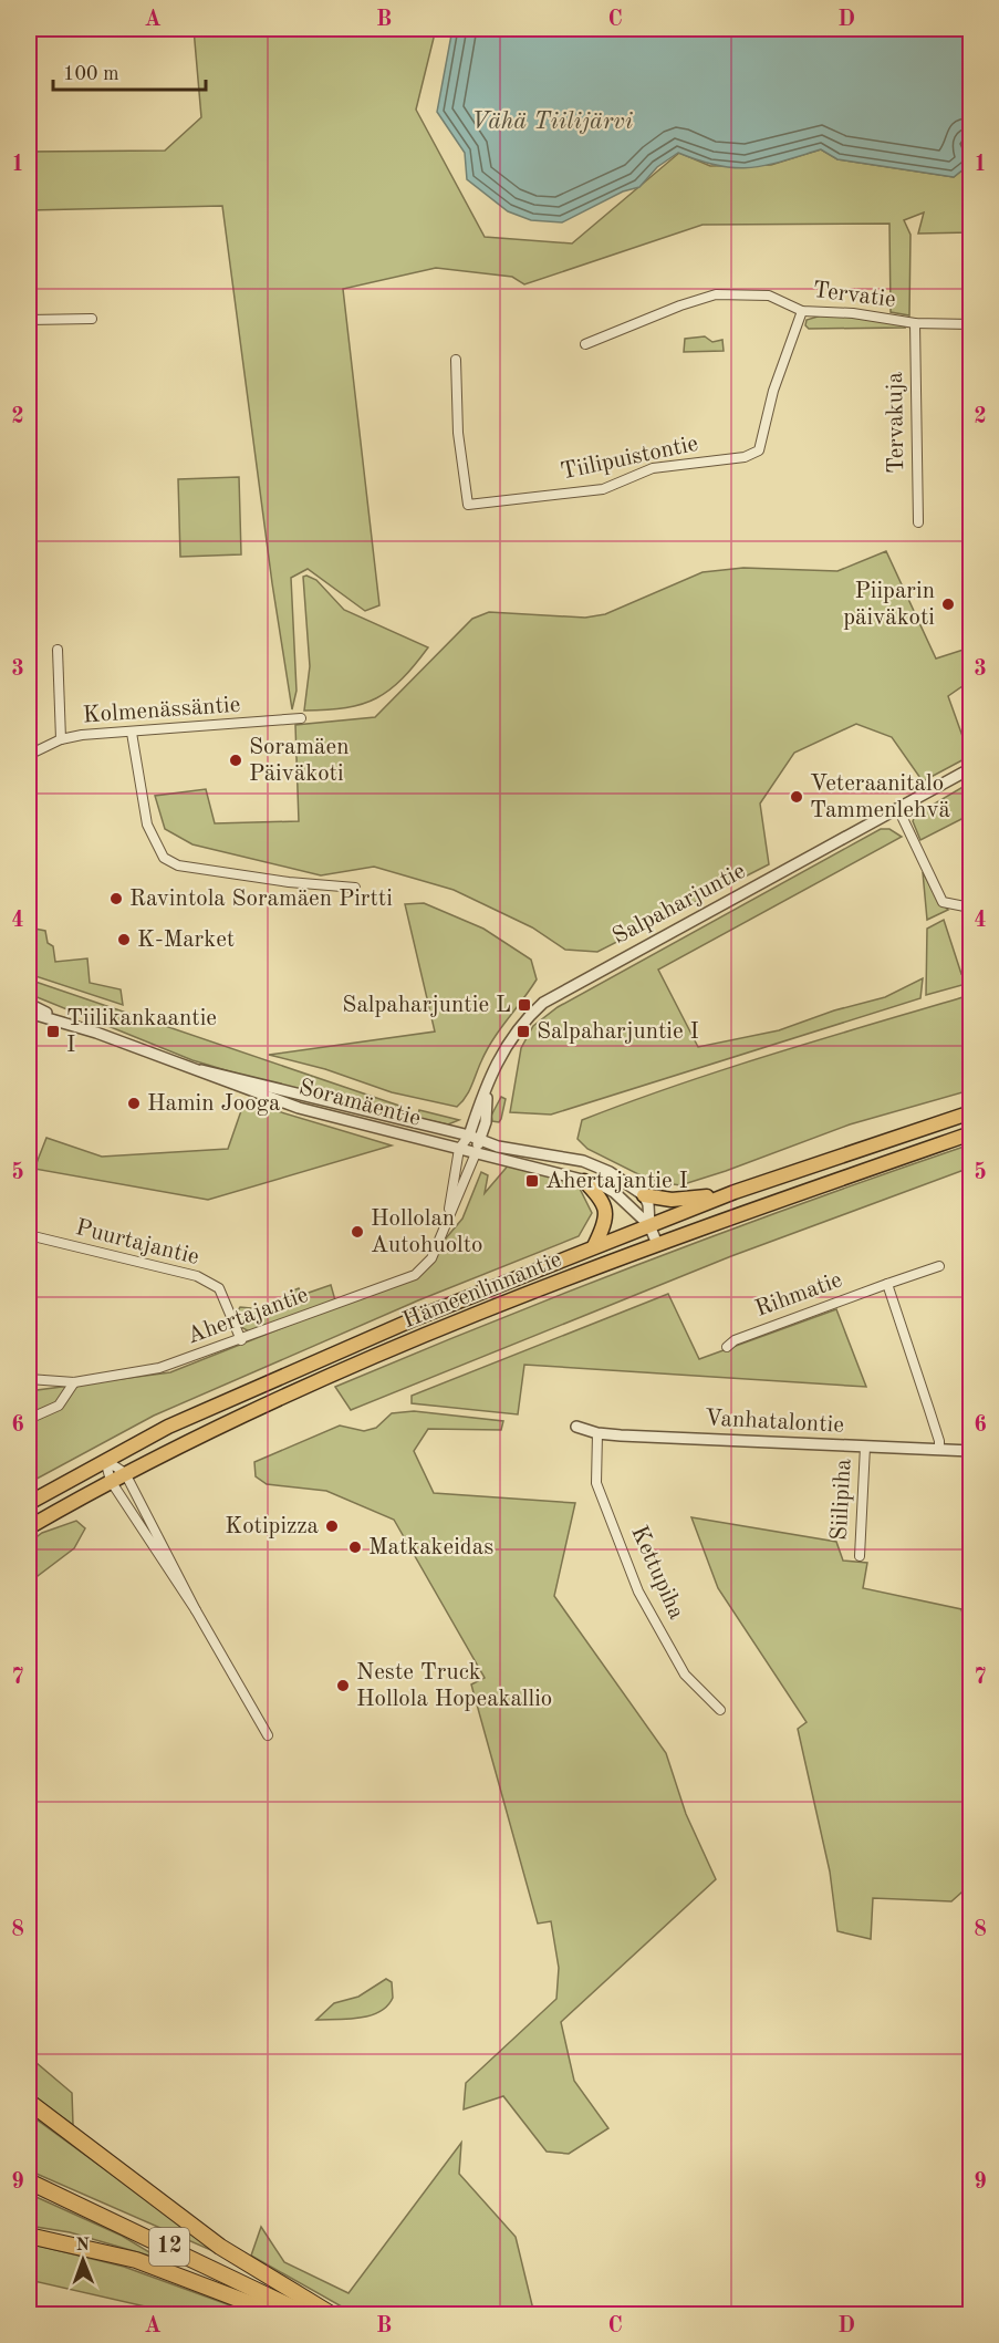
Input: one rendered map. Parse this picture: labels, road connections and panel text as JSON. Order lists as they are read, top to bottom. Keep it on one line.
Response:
{"streets":{"highway":["12"],"main road":["Hämeenlinnantie"],"street":["Tervatie","Tervakuja","Tiilipuistontie","Kolmenässäntie","Salpaharjuntie","Soramäentie","Puurtajantie","Rihmatie","Ahertajantie","Vanhatalontie","Siilipiha","Kettupiha"]},"crossings":[["Tervatie","Tervakuja"],["Tervatie","Tiilipuistontie"],["Salpaharjuntie","Soramäentie"],["Salpaharjuntie","Ahertajantie"],["Soramäentie","Hämeenlinnantie"],["Soramäentie","Ahertajantie"],["Puurtajantie","Ahertajantie"],["Vanhatalontie","Siilipiha"],["Vanhatalontie","Kettupiha"]],"water":["Vähä Tiilijärvi"],"places":{"other":["Piiparin päiväkoti","Soramäen Päiväkoti","Veteraanitalo Tammenlehvä","Ravintola Soramäen Pirtti","K-Market","Hamin Jooga","Hollolan Autohuolto","Kotipizza","Matkakeidas","Neste Truck Hollola Hopeakallio"],"transit":["Salpaharjuntie L","Tiilikankaantie I","Salpaharjuntie I","Ahertajantie I"]},"scale_bar":"100 m","north":"top","grid":{"columns":["A","B","C","D"],"rows":["1","2","3","4","5","6","7","8","9"]}}
